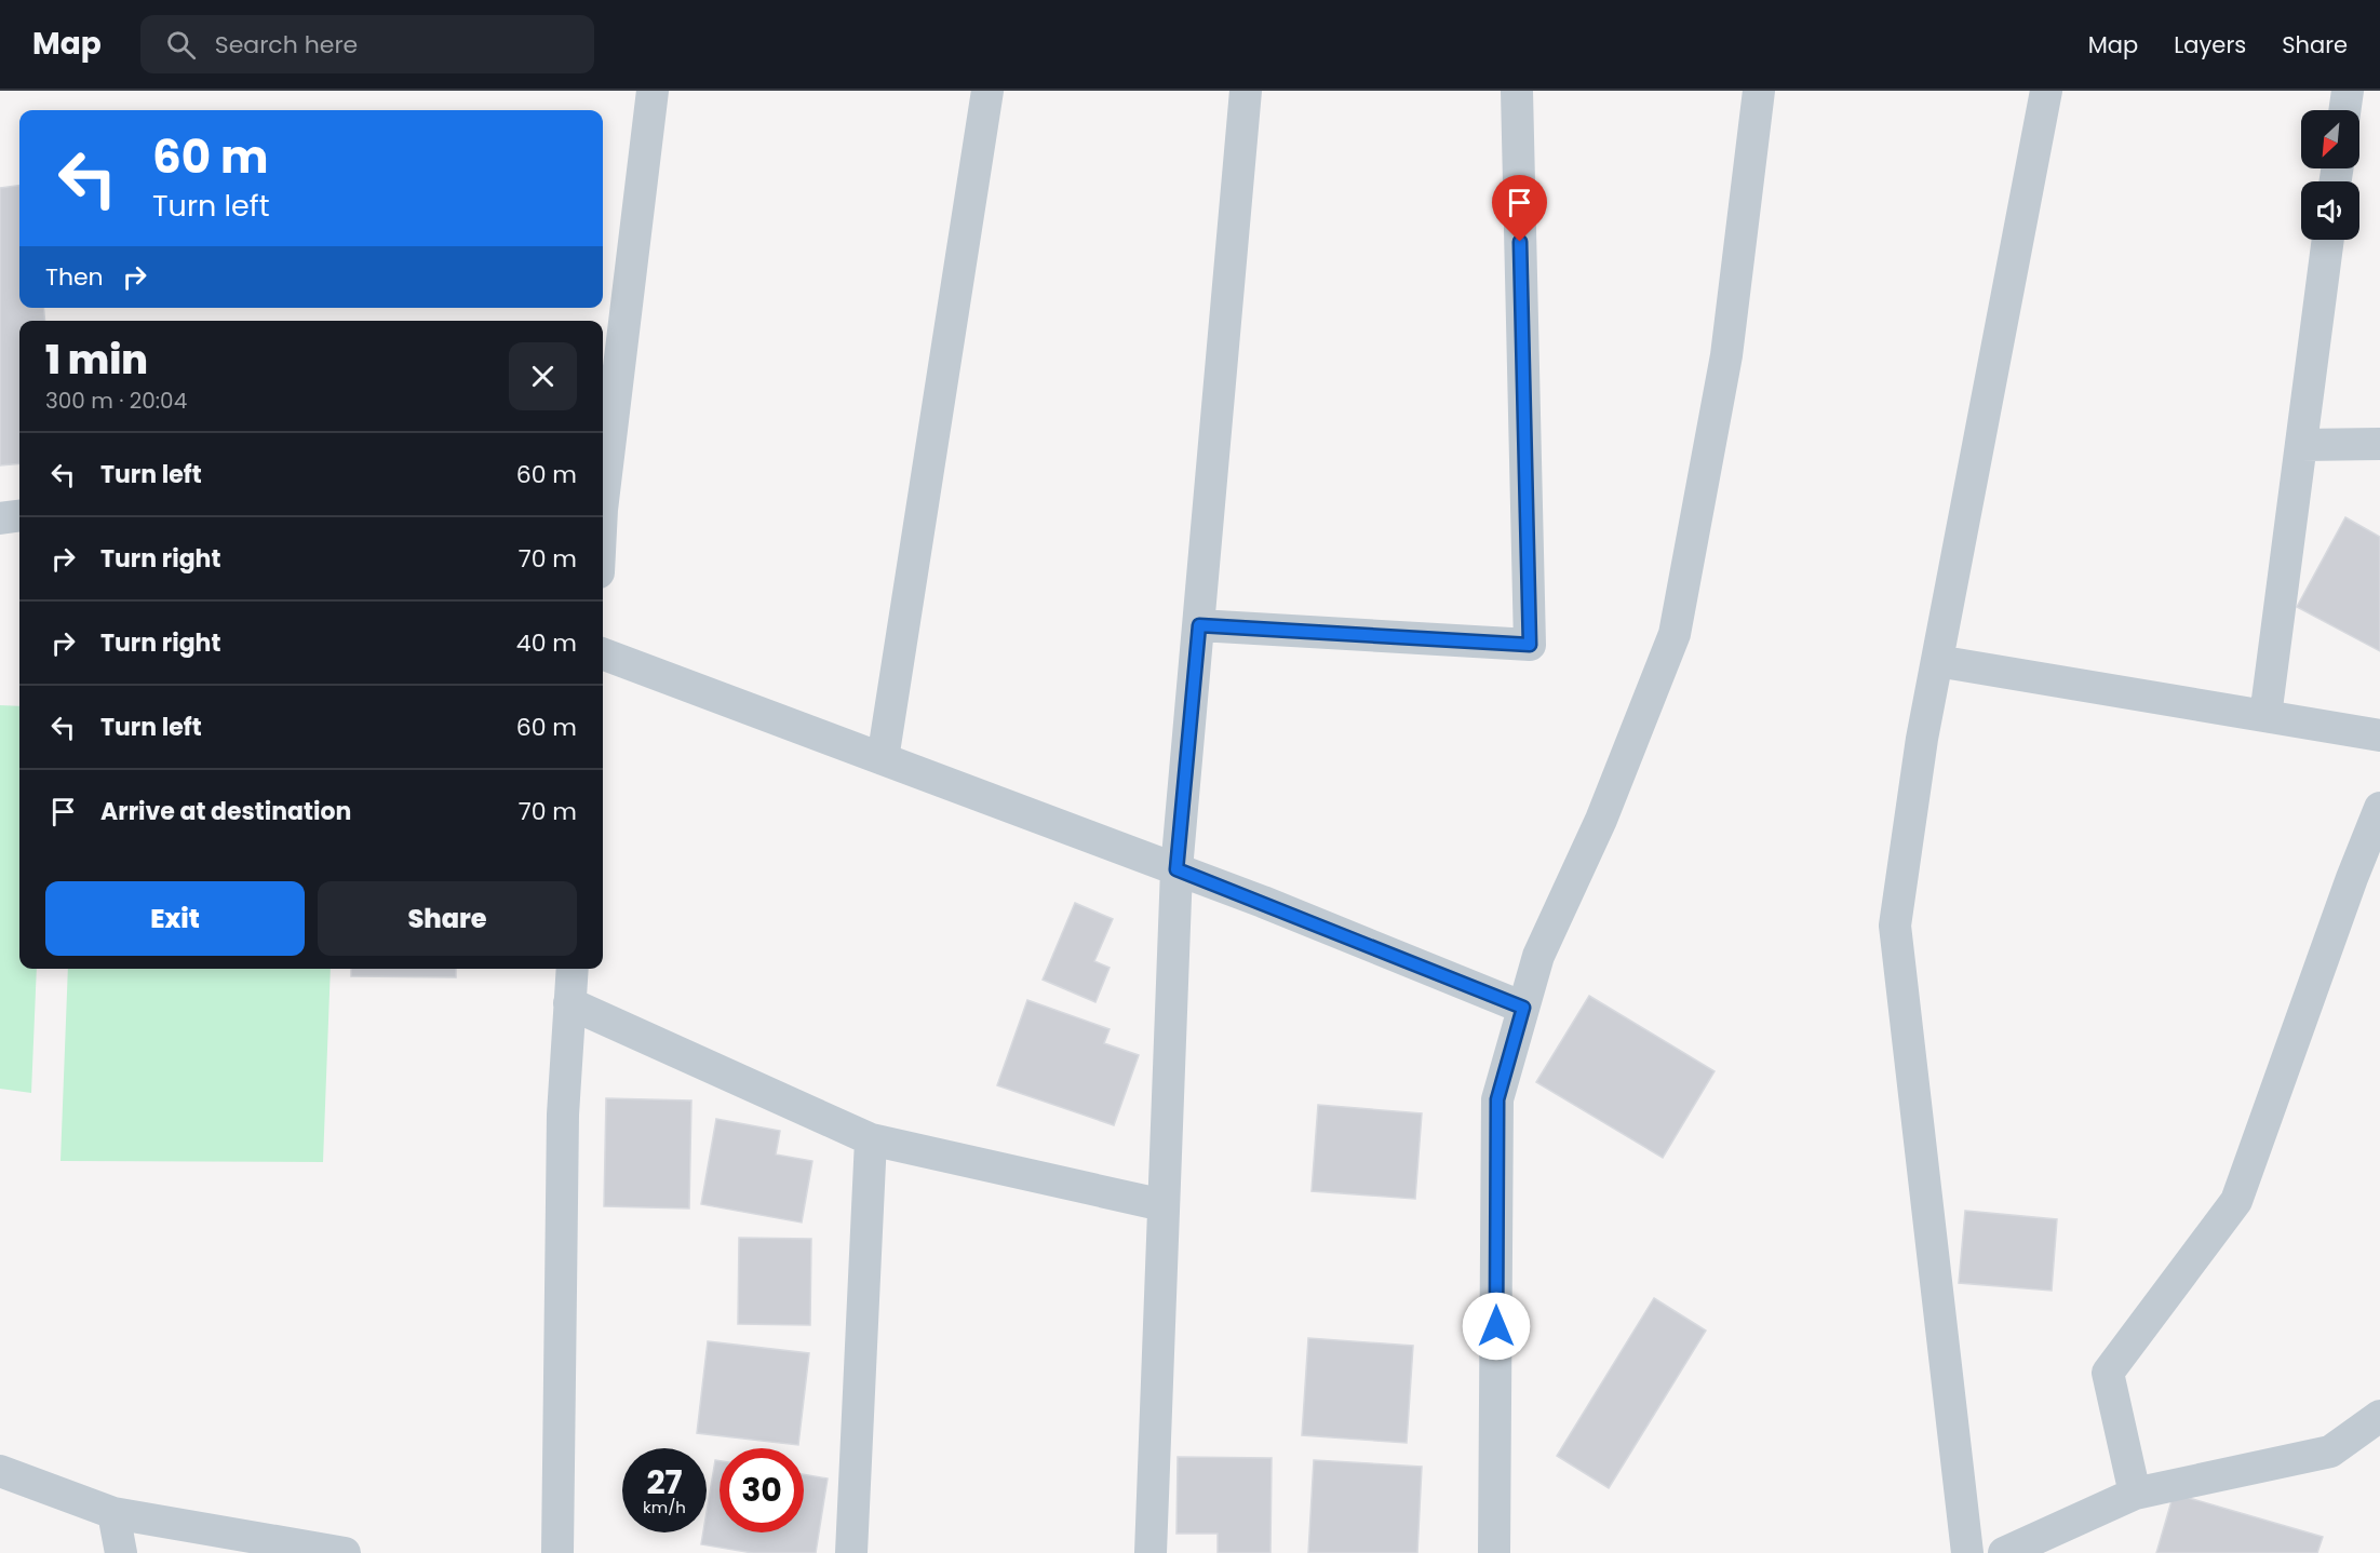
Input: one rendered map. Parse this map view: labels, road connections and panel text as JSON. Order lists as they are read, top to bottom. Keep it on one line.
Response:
{"north":"bottom left","page":{"header":"Map","search":"Search here","nav":["Map","Layers","Share"],"turn":["60 m","Turn left"],"then":"Then","heading":["1 min","300 m · 20:04"],"list":[{"name":"Turn left","value":"60 m"},{"name":"Turn right","value":"70 m"},{"name":"Turn right","value":"40 m"},{"name":"Turn left","value":"60 m"},{"name":"Arrive at destination","value":"70 m"}],"buttons":["Exit","Share"],"speed":"27 km/h","limit":"30"}}
